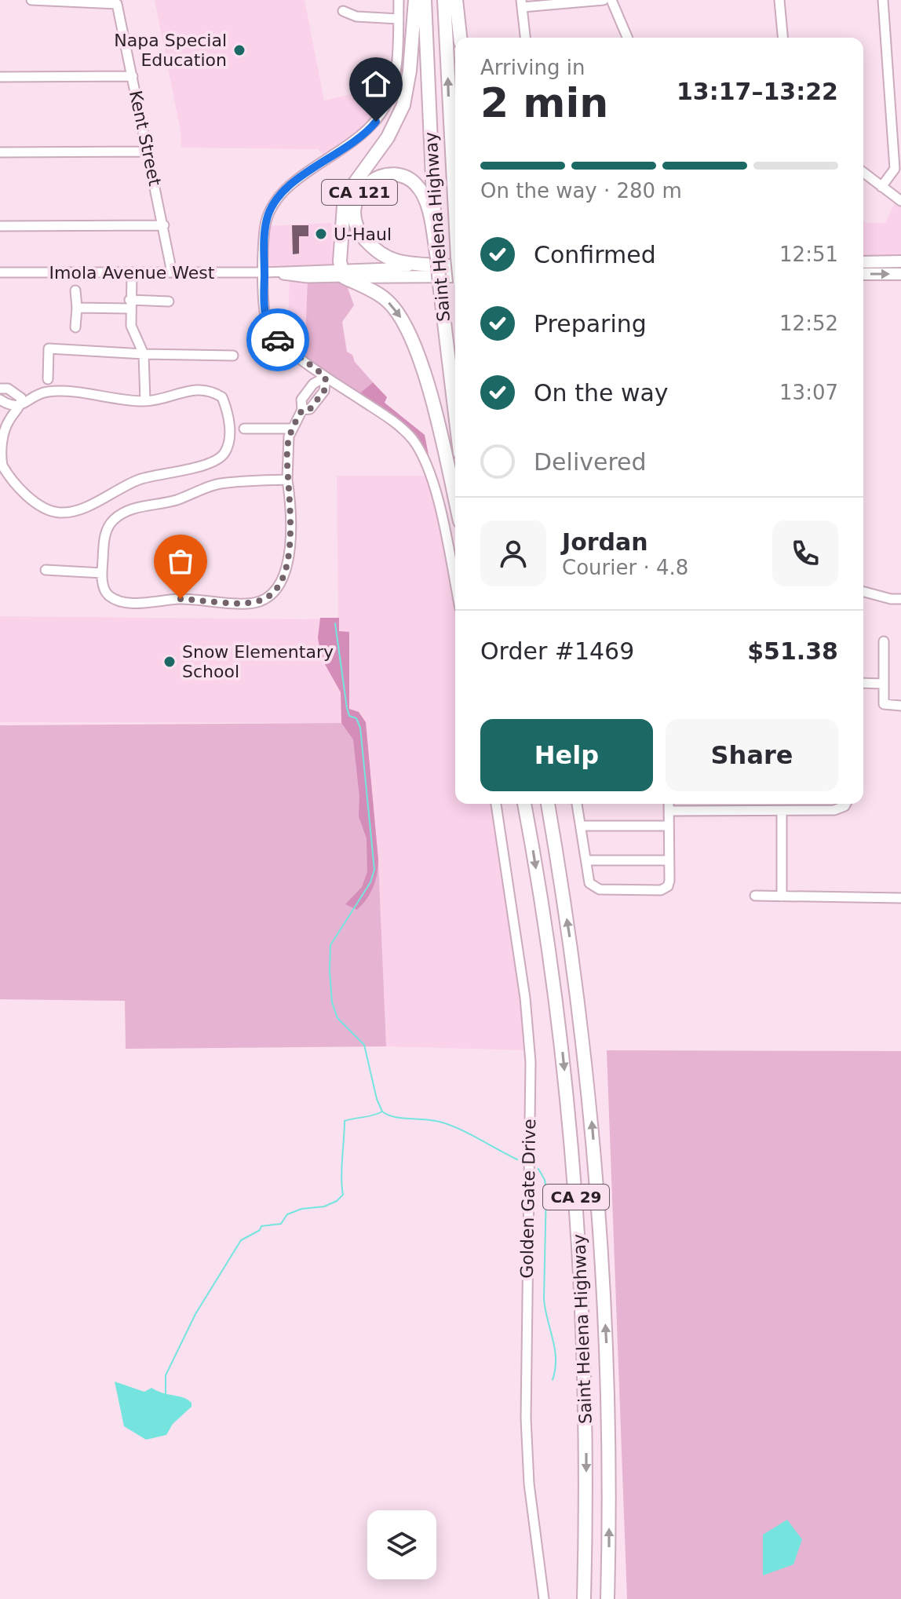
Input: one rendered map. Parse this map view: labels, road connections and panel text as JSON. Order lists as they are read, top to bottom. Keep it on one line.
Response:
{"streets":{"highway":["CA 121","Saint Helena Highway","CA 29"],"street":["Kent Street","Imola Avenue West","Golden Gate Drive"]},"crossings":[["Kent Street","Imola Avenue West"],["CA 121","Saint Helena Highway"]],"places":["Napa Special Education","U-Haul","Snow Elementary School"],"page":{"heading":["2 min","Arriving in","13:17–13:22"],"panel":["Jordan","Courier · 4.8","Order #1469","$51.38"],"bar":"On the way · 280 m","list":[["Confirmed","12:51"],["Preparing","12:52"],["On the way","13:07"],"Delivered"],"buttons":["Help","Share"]}}
